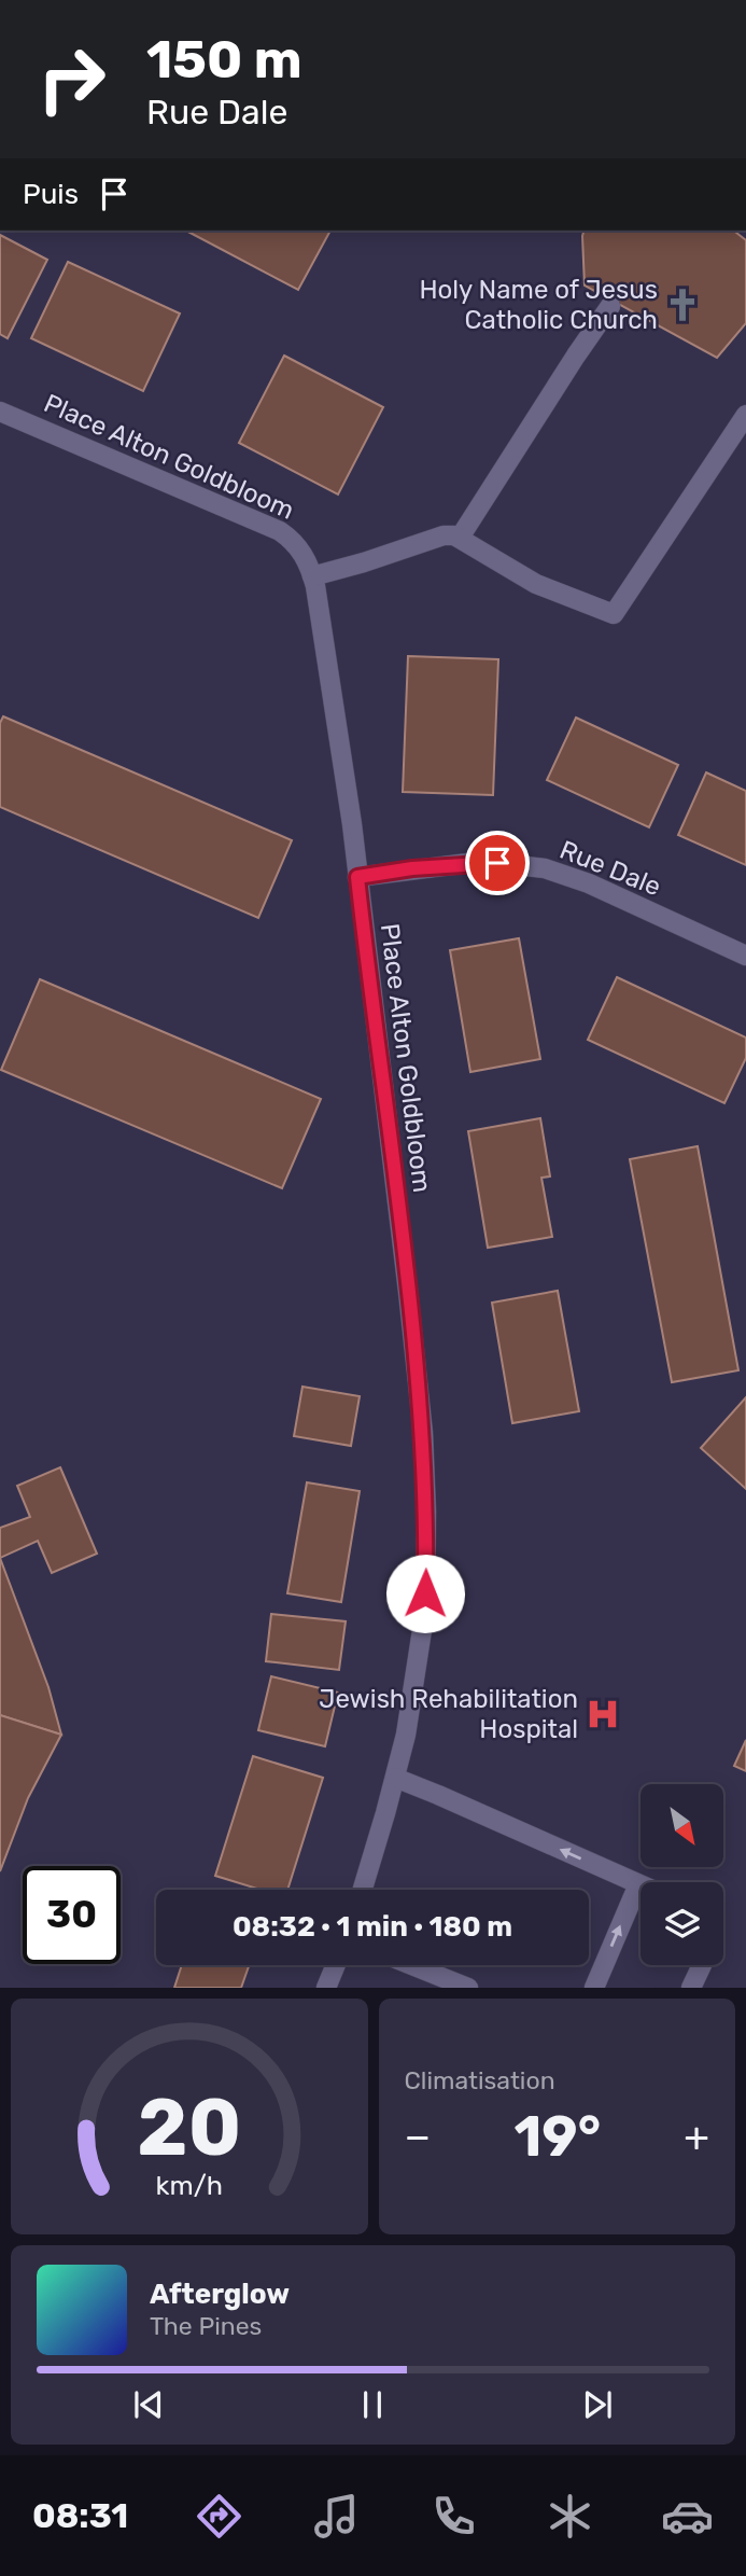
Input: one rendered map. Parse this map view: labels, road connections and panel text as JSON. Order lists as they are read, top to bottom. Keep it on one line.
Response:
{"streets":{"street":["Place Alton Goldbloom","Rue Dale"]},"crossings":[["Place Alton Goldbloom","Rue Dale"]],"places":{"church":["Holy Name of Jesus Catholic Church"],"hospital":["Jewish Rehabilitation Hospital"]},"north":"bottom right","page":{"turn":["150 m","Rue Dale"],"then":"Puis","limit":"30","trip":"08:32 · 1 min · 180 m","tile":"Climatisation","heat":["−","19°","+"],"song":["Afterglow","The Pines"],"tabs":"08:31","gauge":["20","km/h"]}}
